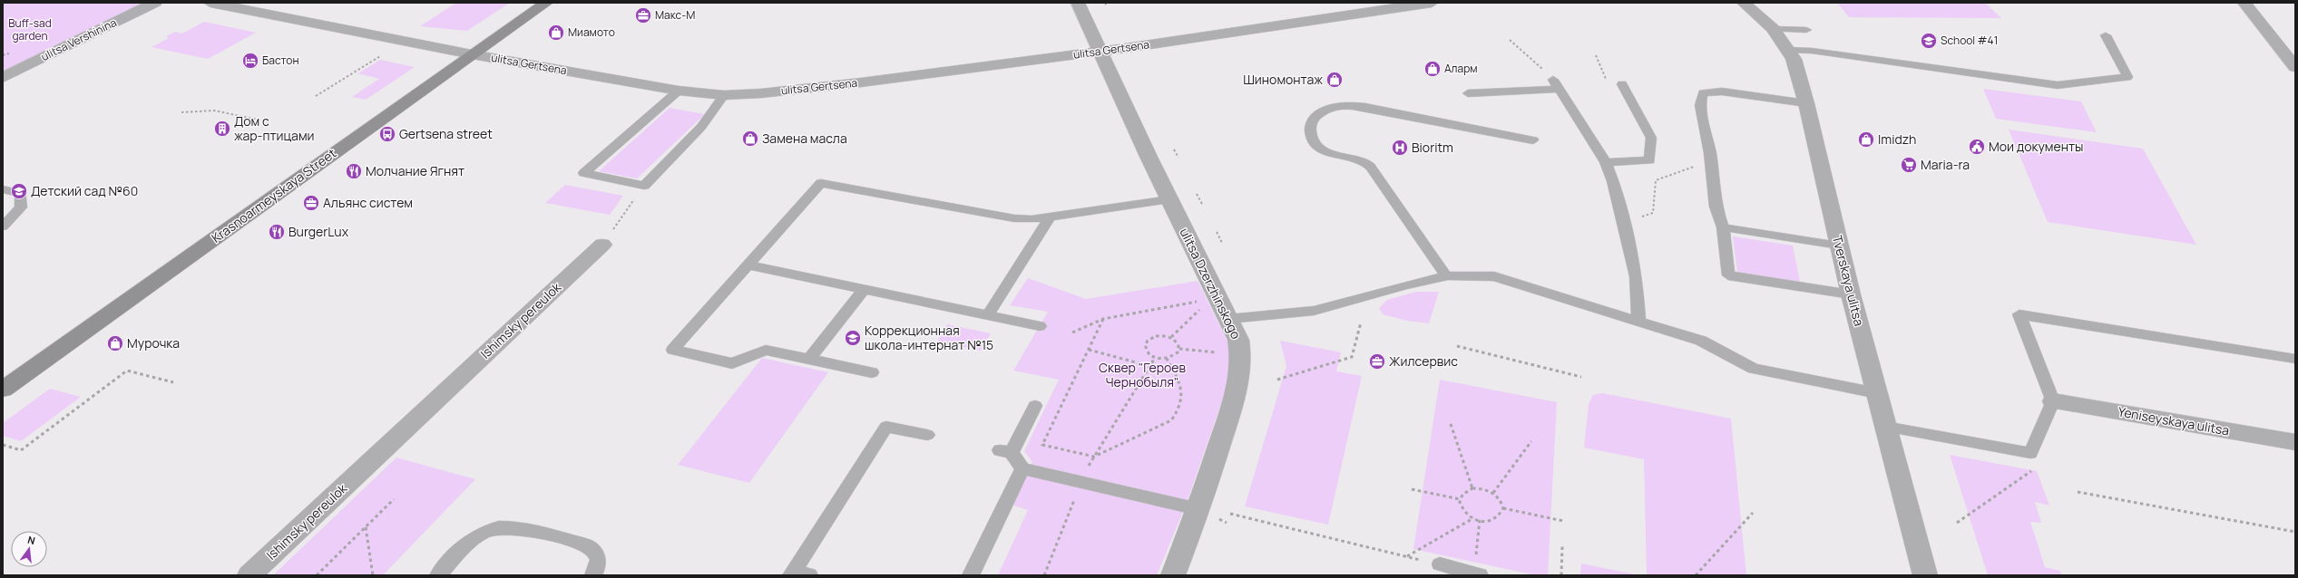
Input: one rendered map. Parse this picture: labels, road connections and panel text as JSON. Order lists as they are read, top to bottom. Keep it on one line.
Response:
{"streets":{"main road":["Krasnoarmeyskaya Street"],"street":["ulitsa Vershinina","ulitsa Gertsena","Tverskaya ulitsa","ulitsa Dzerzhinskogo","Ishimsky pereulok","Yeniseyskaya ulitsa"]},"crossings":[["ulitsa Gertsena","Krasnoarmeyskaya Street"],["ulitsa Gertsena","ulitsa Dzerzhinskogo"]],"parks":["Buff-sad garden","Сквер \"Героев Чернобыля\""],"places":{"office":["Макс-М","Альянс систем","Жилсервис"],"shop":["Миамото","Аларм","Шиномонтаж","Замена масла","Imidzh","Мурочка"],"school or university":["School #41","Детский сад №60","Коррекционная школа-интернат №15"],"hotel":["Бастон"],"building":["Дом с жар-птицами"],"bus stop":["Gertsena street"],"public building":["Мои документы"],"hospital":["Bioritm"],"supermarket":["Maria-ra"],"restaurant":["Молчание Ягнят","BurgerLux"]},"north":"top"}
